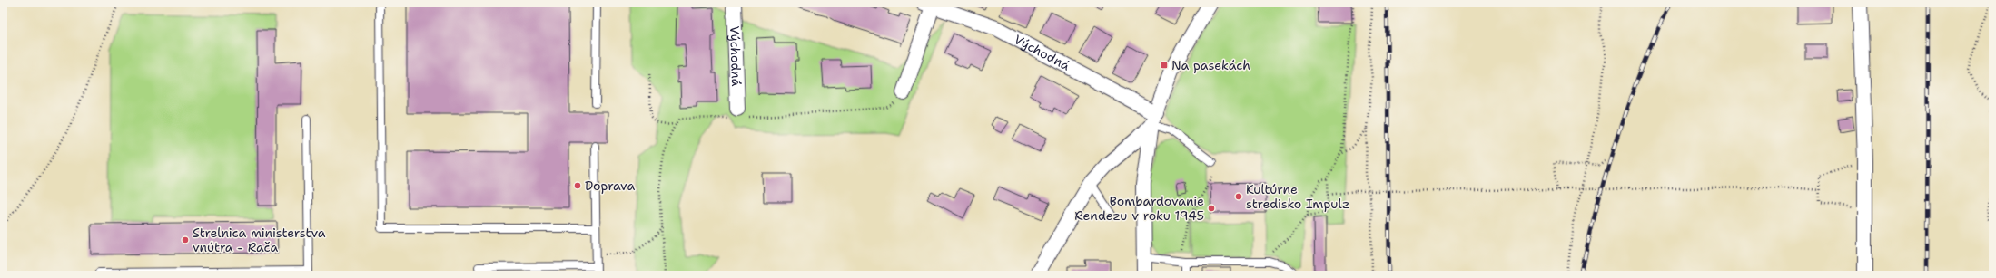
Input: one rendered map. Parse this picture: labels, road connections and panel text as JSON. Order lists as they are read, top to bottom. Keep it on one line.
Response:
{"streets":{"street":["Východná"]},"places":{"transit":["Na pasekách"],"other":["Doprava","Kultúrne stredisko Impulz","Bombardovanie Rendezu v roku 1945","Strelnica ministerstva vnútra - Rača"]}}
